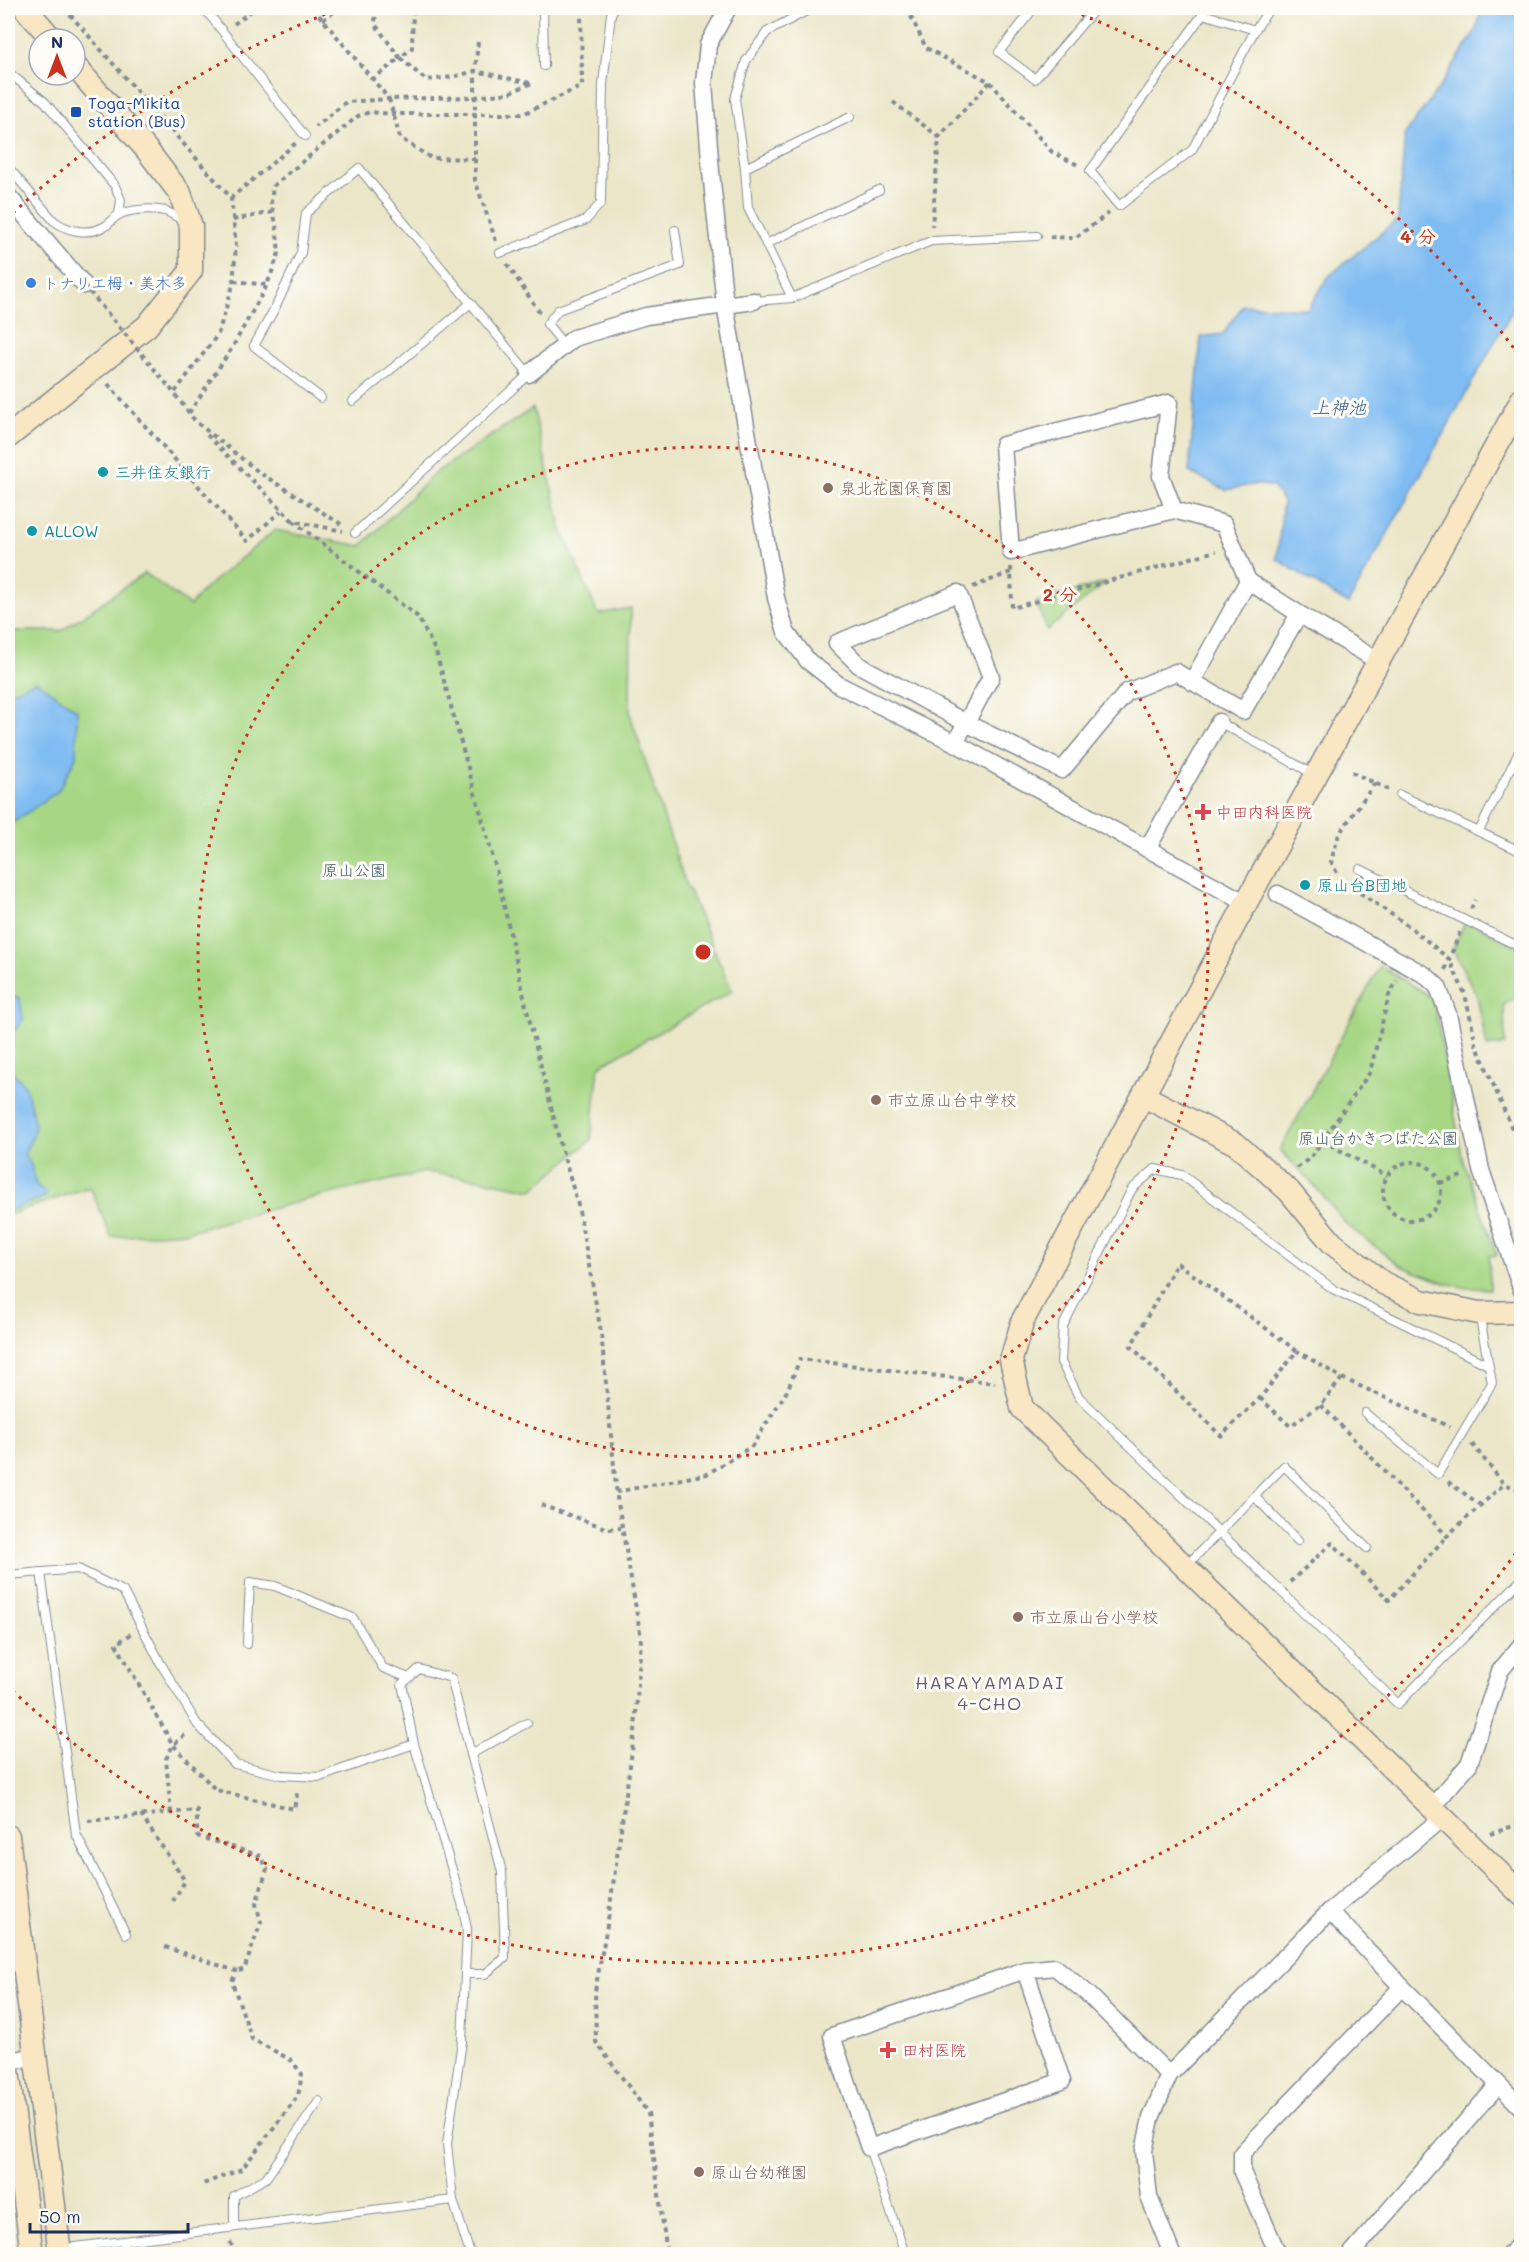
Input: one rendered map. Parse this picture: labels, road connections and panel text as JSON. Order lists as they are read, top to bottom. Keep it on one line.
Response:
{"districts":["HARAYAMADAI 4-CHO"],"water":["上神池"],"parks":["原山公園","原山台かきつばた公園"],"places":{"transit":["Toga-Mikita station (Bus)"],"other":["トナリエ栂・美木多","三井住友銀行","泉北花園保育園","ALLOW","原山台B団地","市立原山台中学校","市立原山台小学校","原山台幼稚園"],"health":["中田内科医院","田村医院"]},"scale_bar":"50 m","north":"top","rings":["4 分","2 分"]}
